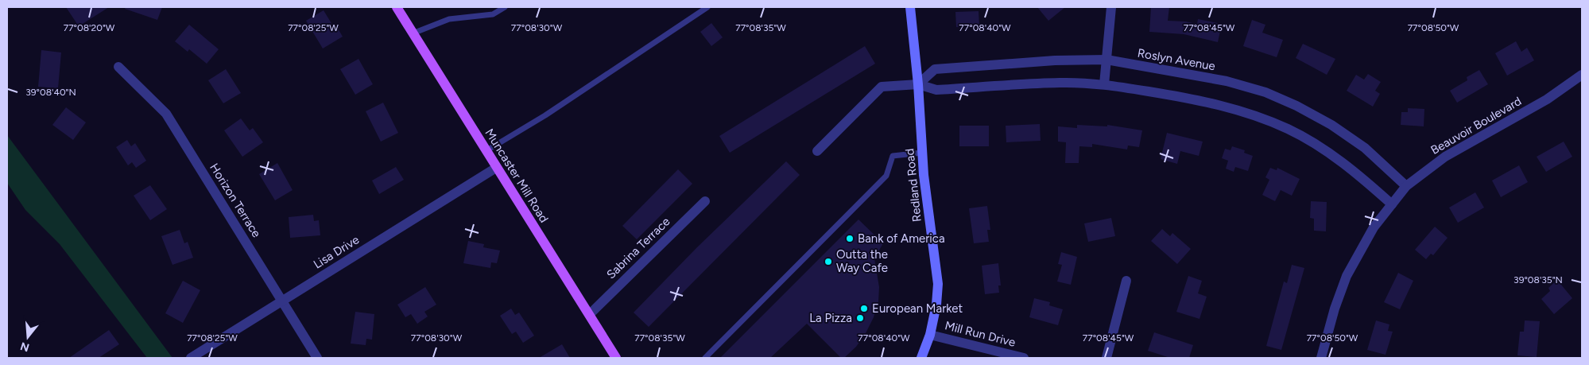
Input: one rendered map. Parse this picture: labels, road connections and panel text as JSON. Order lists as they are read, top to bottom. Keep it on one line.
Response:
{"streets":{"main road":["Muncaster Mill Road","Redland Road"],"street":["Roslyn Avenue","Beauvoir Boulevard","Horizon Terrace","Sabrina Terrace","Lisa Drive","Mill Run Drive"]},"crossings":[["Roslyn Avenue","Beauvoir Boulevard"],["Roslyn Avenue","Redland Road"],["Muncaster Mill Road","Sabrina Terrace"],["Muncaster Mill Road","Lisa Drive"],["Redland Road","Mill Run Drive"],["Horizon Terrace","Lisa Drive"]],"places":["Bank of America","Outta the Way Cafe","European Market","La Pizza"],"north":"bottom","coordinates":["77°08'20\"W","77°08'25\"W","77°08'30\"W","77°08'35\"W","77°08'40\"W","77°08'45\"W","77°08'50\"W","39°08'40\"N","39°08'35\"N"]}
